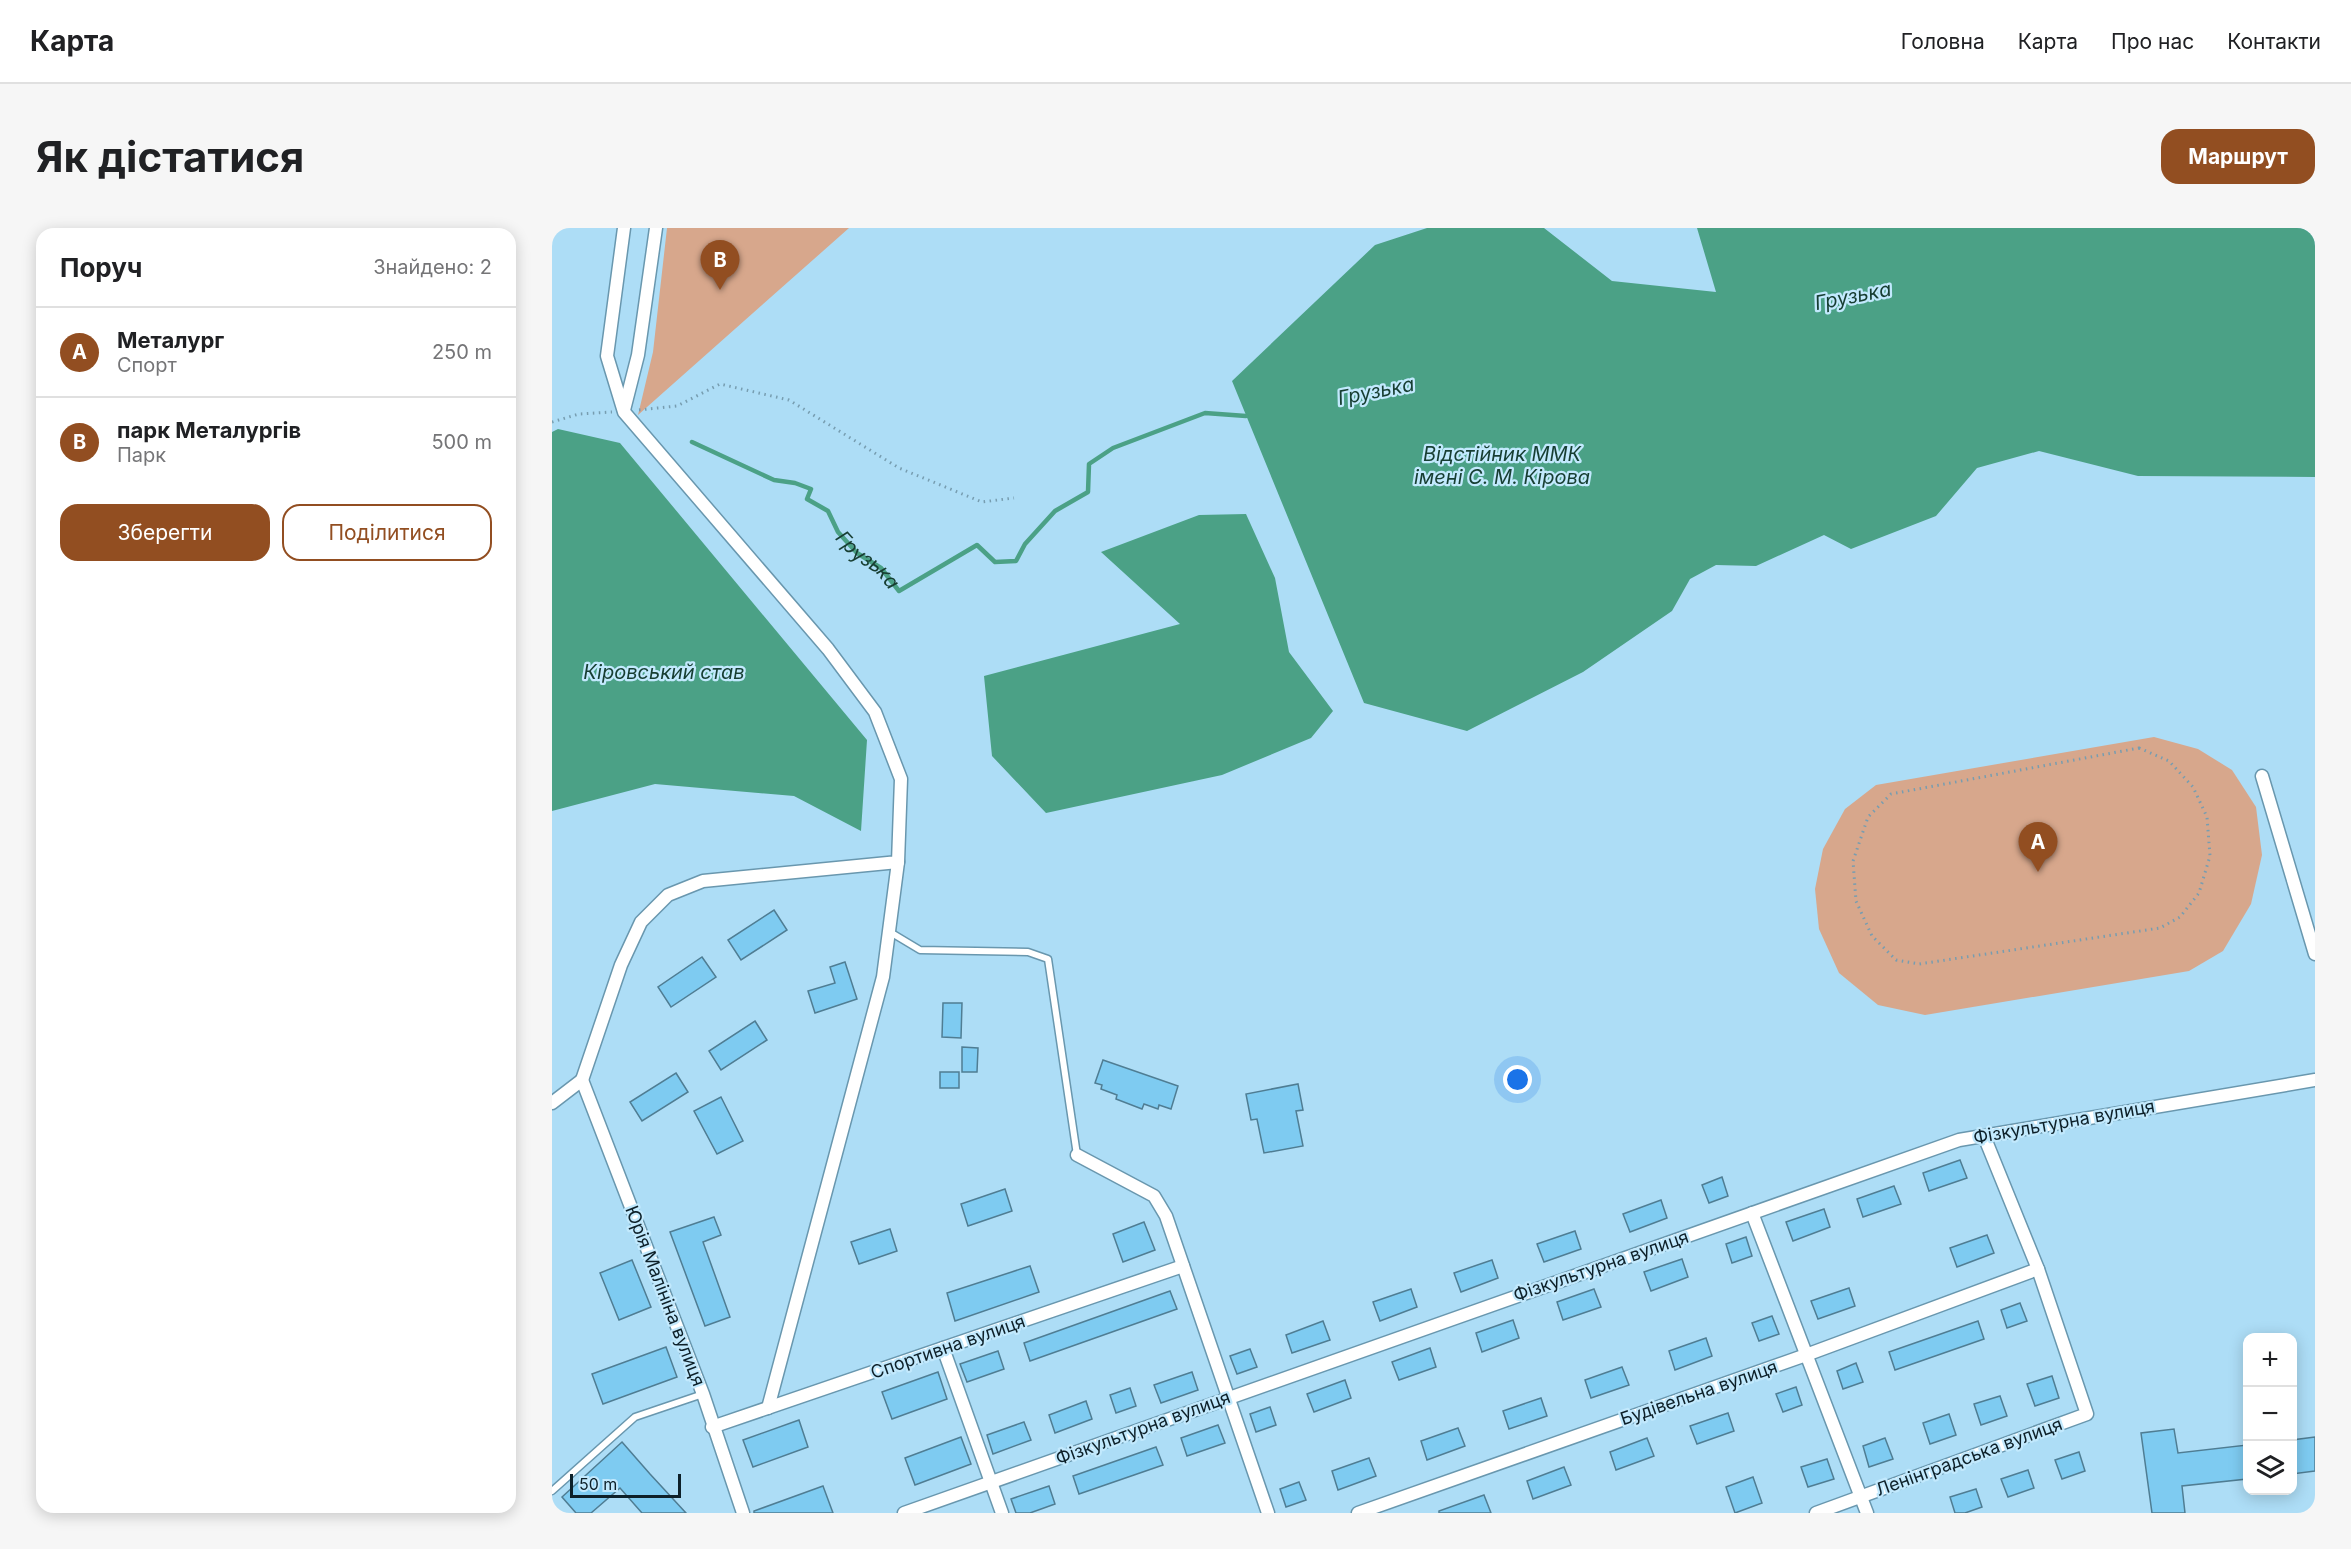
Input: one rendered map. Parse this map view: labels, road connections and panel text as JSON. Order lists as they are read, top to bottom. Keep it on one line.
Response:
{"streets":{"street":["Фiзкультурна вулиця","Юрія Малініна вулиця","Спортивна вулиця","Будівельна вулиця","Ленінградська вулиця"]},"crossings":[["Юрія Малініна вулиця","Спортивна вулиця"],["Будівельна вулиця","Ленінградська вулиця"]],"water":["Грузька","Відстійник ММК імені С. М. Кірова","Кіровський став"],"scale_bar":"50 m","page":{"header":"Карта","nav":["Головна","Карта","Про нас","Контакти"],"buttons":["Маршрут",["Зберегти","Поділитися"]],"title":"Як дістатися","heading":["Поруч","Знайдено: 2"],"pins":["B","A"],"list":[{"mark":"A","name":"Металург","note":"Спорт","value":"250 m"},{"mark":"B","name":"парк Металургів","note":"Парк","value":"500 m"}],"map_buttons":["+","−"],"scale":"50 m"}}
